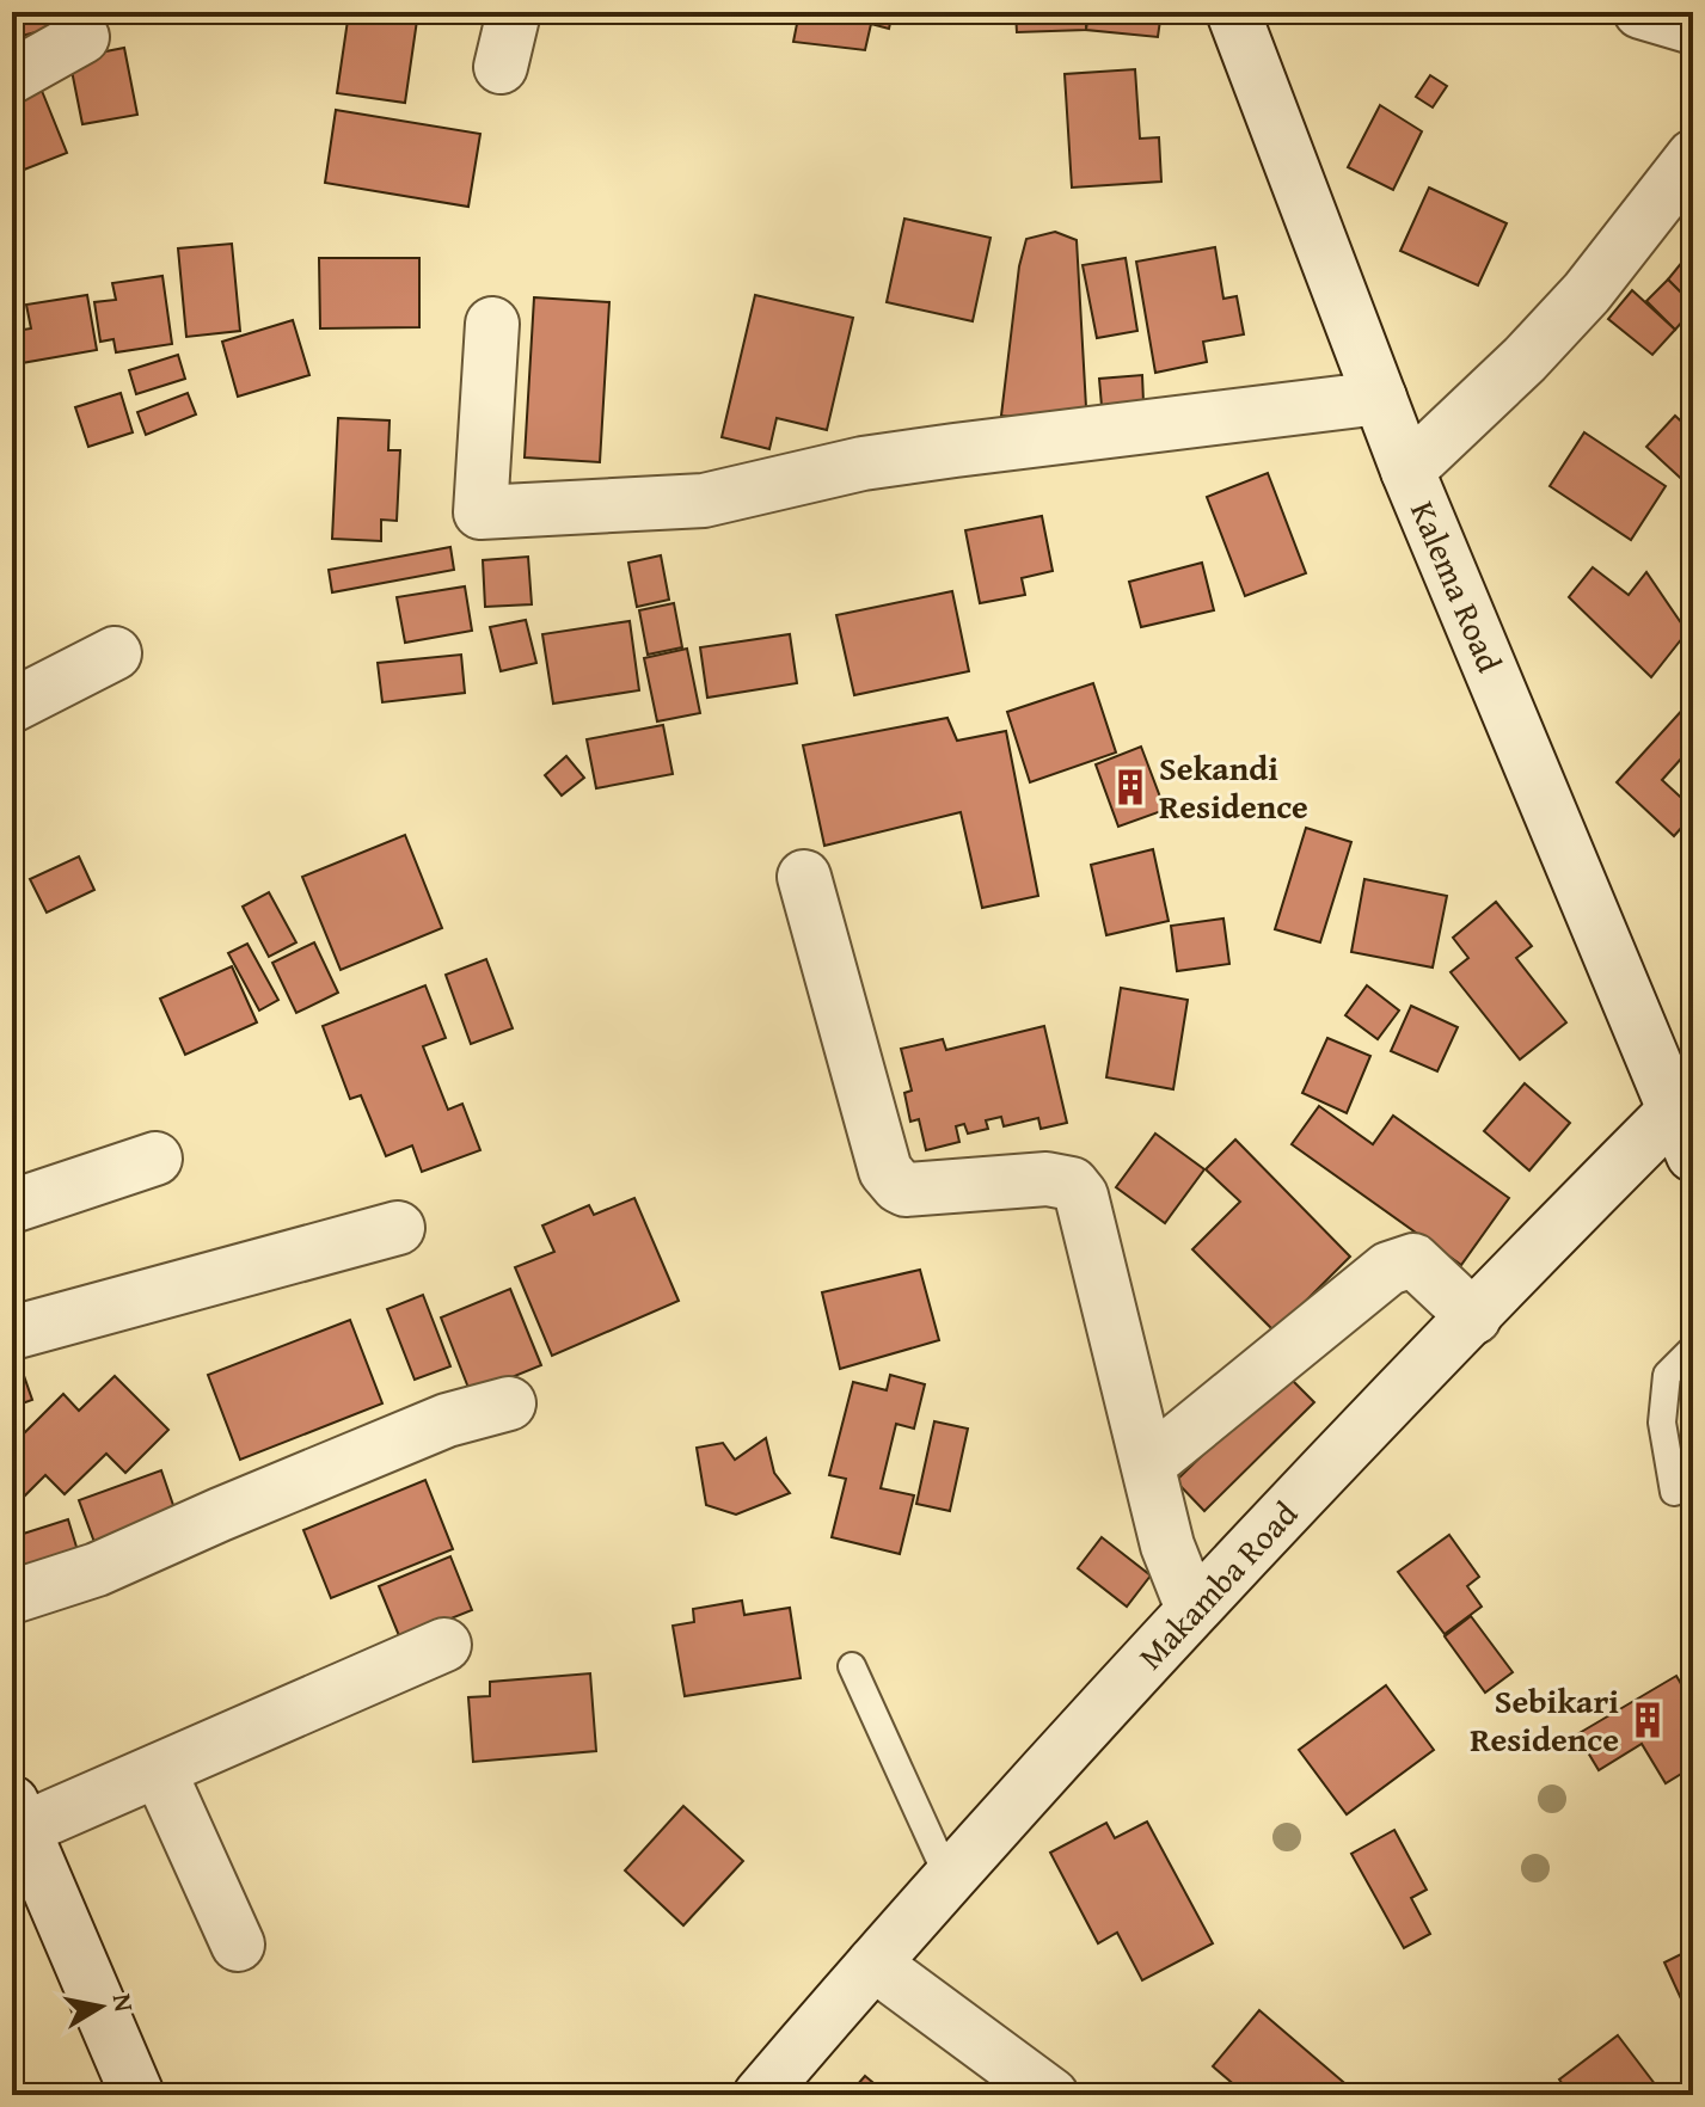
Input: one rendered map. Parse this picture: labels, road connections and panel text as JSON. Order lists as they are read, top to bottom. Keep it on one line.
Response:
{"streets":{"street":["Kalema Road","Makamba Road"]},"crossings":[["Kalema Road","Makamba Road"]],"places":{"building":["Sekandi Residence","Sebikari Residence"]},"north":"right"}
